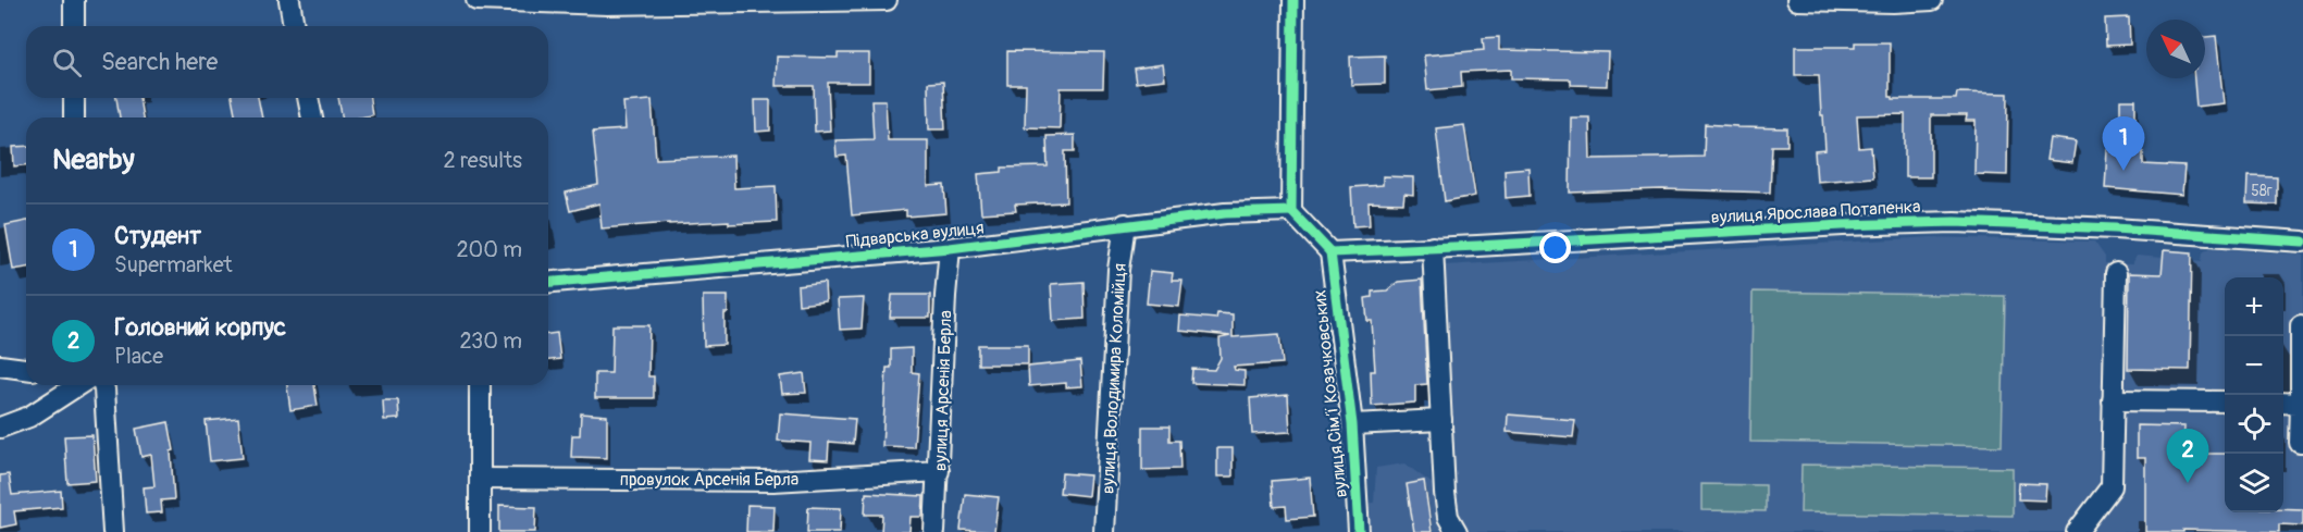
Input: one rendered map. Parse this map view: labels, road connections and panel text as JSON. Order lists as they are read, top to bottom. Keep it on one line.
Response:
{"streets":{"street":["вулиця Ярослава Потапенка","Підварська вулиця","вулиця Володимира Коломійця","вулиця Арсенія Берла","вулиця Сімʼї Козачковських","провулок Арсенія Берла"]},"crossings":[["вулиця Ярослава Потапенка","вулиця Сімʼї Козачковських"],["Підварська вулиця","вулиця Володимира Коломійця"],["Підварська вулиця","вулиця Арсенія Берла"],["вулиця Арсенія Берла","провулок Арсенія Берла"]],"house_numbers":["58г"],"north":"top left","page":{"search":"Search here","pins":["1","2"],"heading":["Nearby","2 results"],"list":[{"mark":"1","name":"Студент","note":"Supermarket","value":"200 m"},{"mark":"2","name":"Головний корпус","note":"Place","value":"230 m"}],"map_buttons":["+","−"]}}
